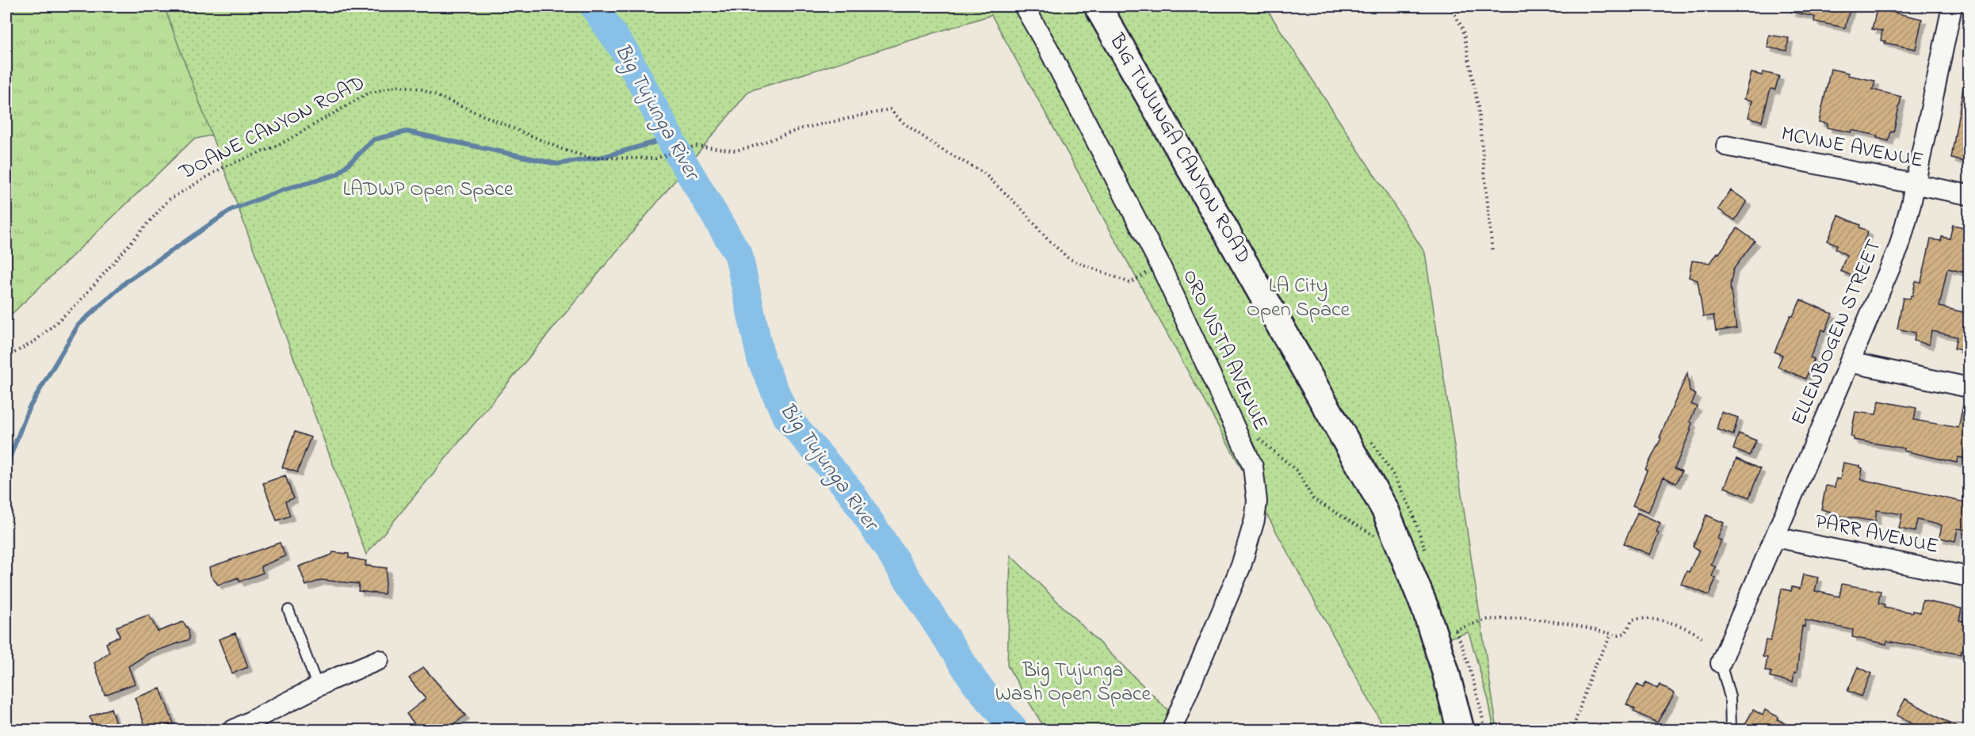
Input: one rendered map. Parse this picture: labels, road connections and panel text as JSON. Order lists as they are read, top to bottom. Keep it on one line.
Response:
{"streets":{"street":["MCVINE AVENUE","BIG TUJUNGA CANYON ROAD","ELLENBOGEN STREET","ORO VISTA AVENUE","PARR AVENUE"],"path":["DOANE CANYON ROAD"]},"crossings":[["DOANE CANYON ROAD","ORO VISTA AVENUE"],["MCVINE AVENUE","ELLENBOGEN STREET"],["ELLENBOGEN STREET","PARR AVENUE"]],"water":["Big Tujunga River"],"parks":["LADWP Open Space","LA City Open Space","Big Tujunga Wash Open Space"]}
